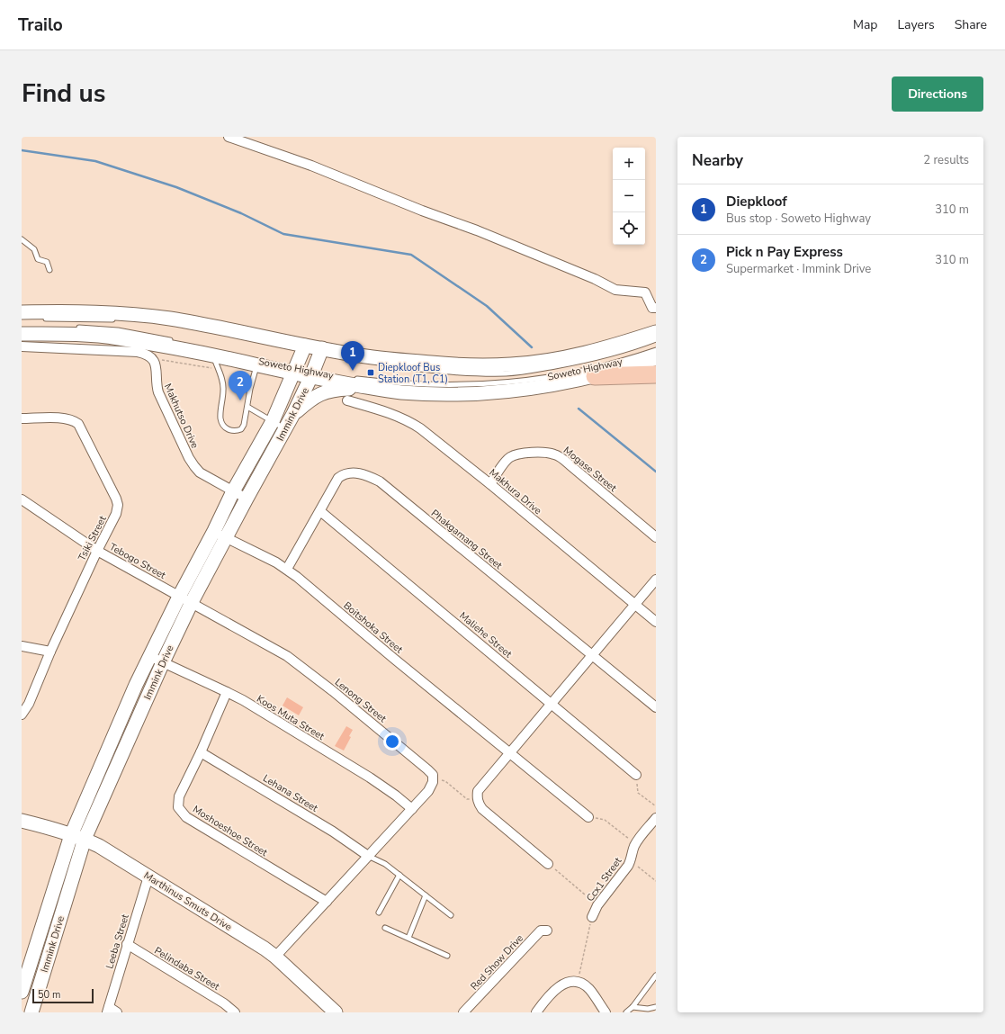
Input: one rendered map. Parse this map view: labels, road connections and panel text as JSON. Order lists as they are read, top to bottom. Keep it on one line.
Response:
{"streets":{"main road":["Soweto Highway","Immink Drive","Marthinus Smuts Drive"],"street":["Makhutso Drive","Mogase Street","Makhura Drive","Tsiki Street","Phakgamang Street","Tebogo Street","Boitshoka Street","Maliehe Street","Lenong Street","Koos Muta Street","Lehana Street","Moshoeshoe Street","Ccx1 Street","Leeba Street","Red Show Drive","Pelindaba Street"]},"crossings":[["Soweto Highway","Immink Drive"],["Immink Drive","Makhutso Drive"],["Immink Drive","Tebogo Street"],["Immink Drive","Boitshoka Street"],["Immink Drive","Lenong Street"],["Immink Drive","Koos Muta Street"],["Immink Drive","Marthinus Smuts Drive"],["Mogase Street","Makhura Drive"],["Tsiki Street","Tebogo Street"],["Phakgamang Street","Boitshoka Street"],["Phakgamang Street","Maliehe Street"],["Tebogo Street","Lenong Street"],["Koos Muta Street","Moshoeshoe Street"],["Lehana Street","Moshoeshoe Street"],["Marthinus Smuts Drive","Leeba Street"],["Leeba Street","Pelindaba Street"]],"places":{"transit":["Diepkloof Bus Station (T1, C1)"]},"scale_bar":"50 m","page":{"header":"Trailo","nav":["Map","Layers","Share"],"title":"Find us","buttons":"Directions","heading":["Nearby","2 results"],"map_buttons":["+","−"],"list":[{"mark":"1","name":"Diepkloof","note":"Bus stop · Soweto Highway","value":"310 m"},{"mark":"2","name":"Pick n Pay Express","note":"Supermarket · Immink Drive","value":"310 m"}],"pins":["1","2"],"scale":"50 m"}}
